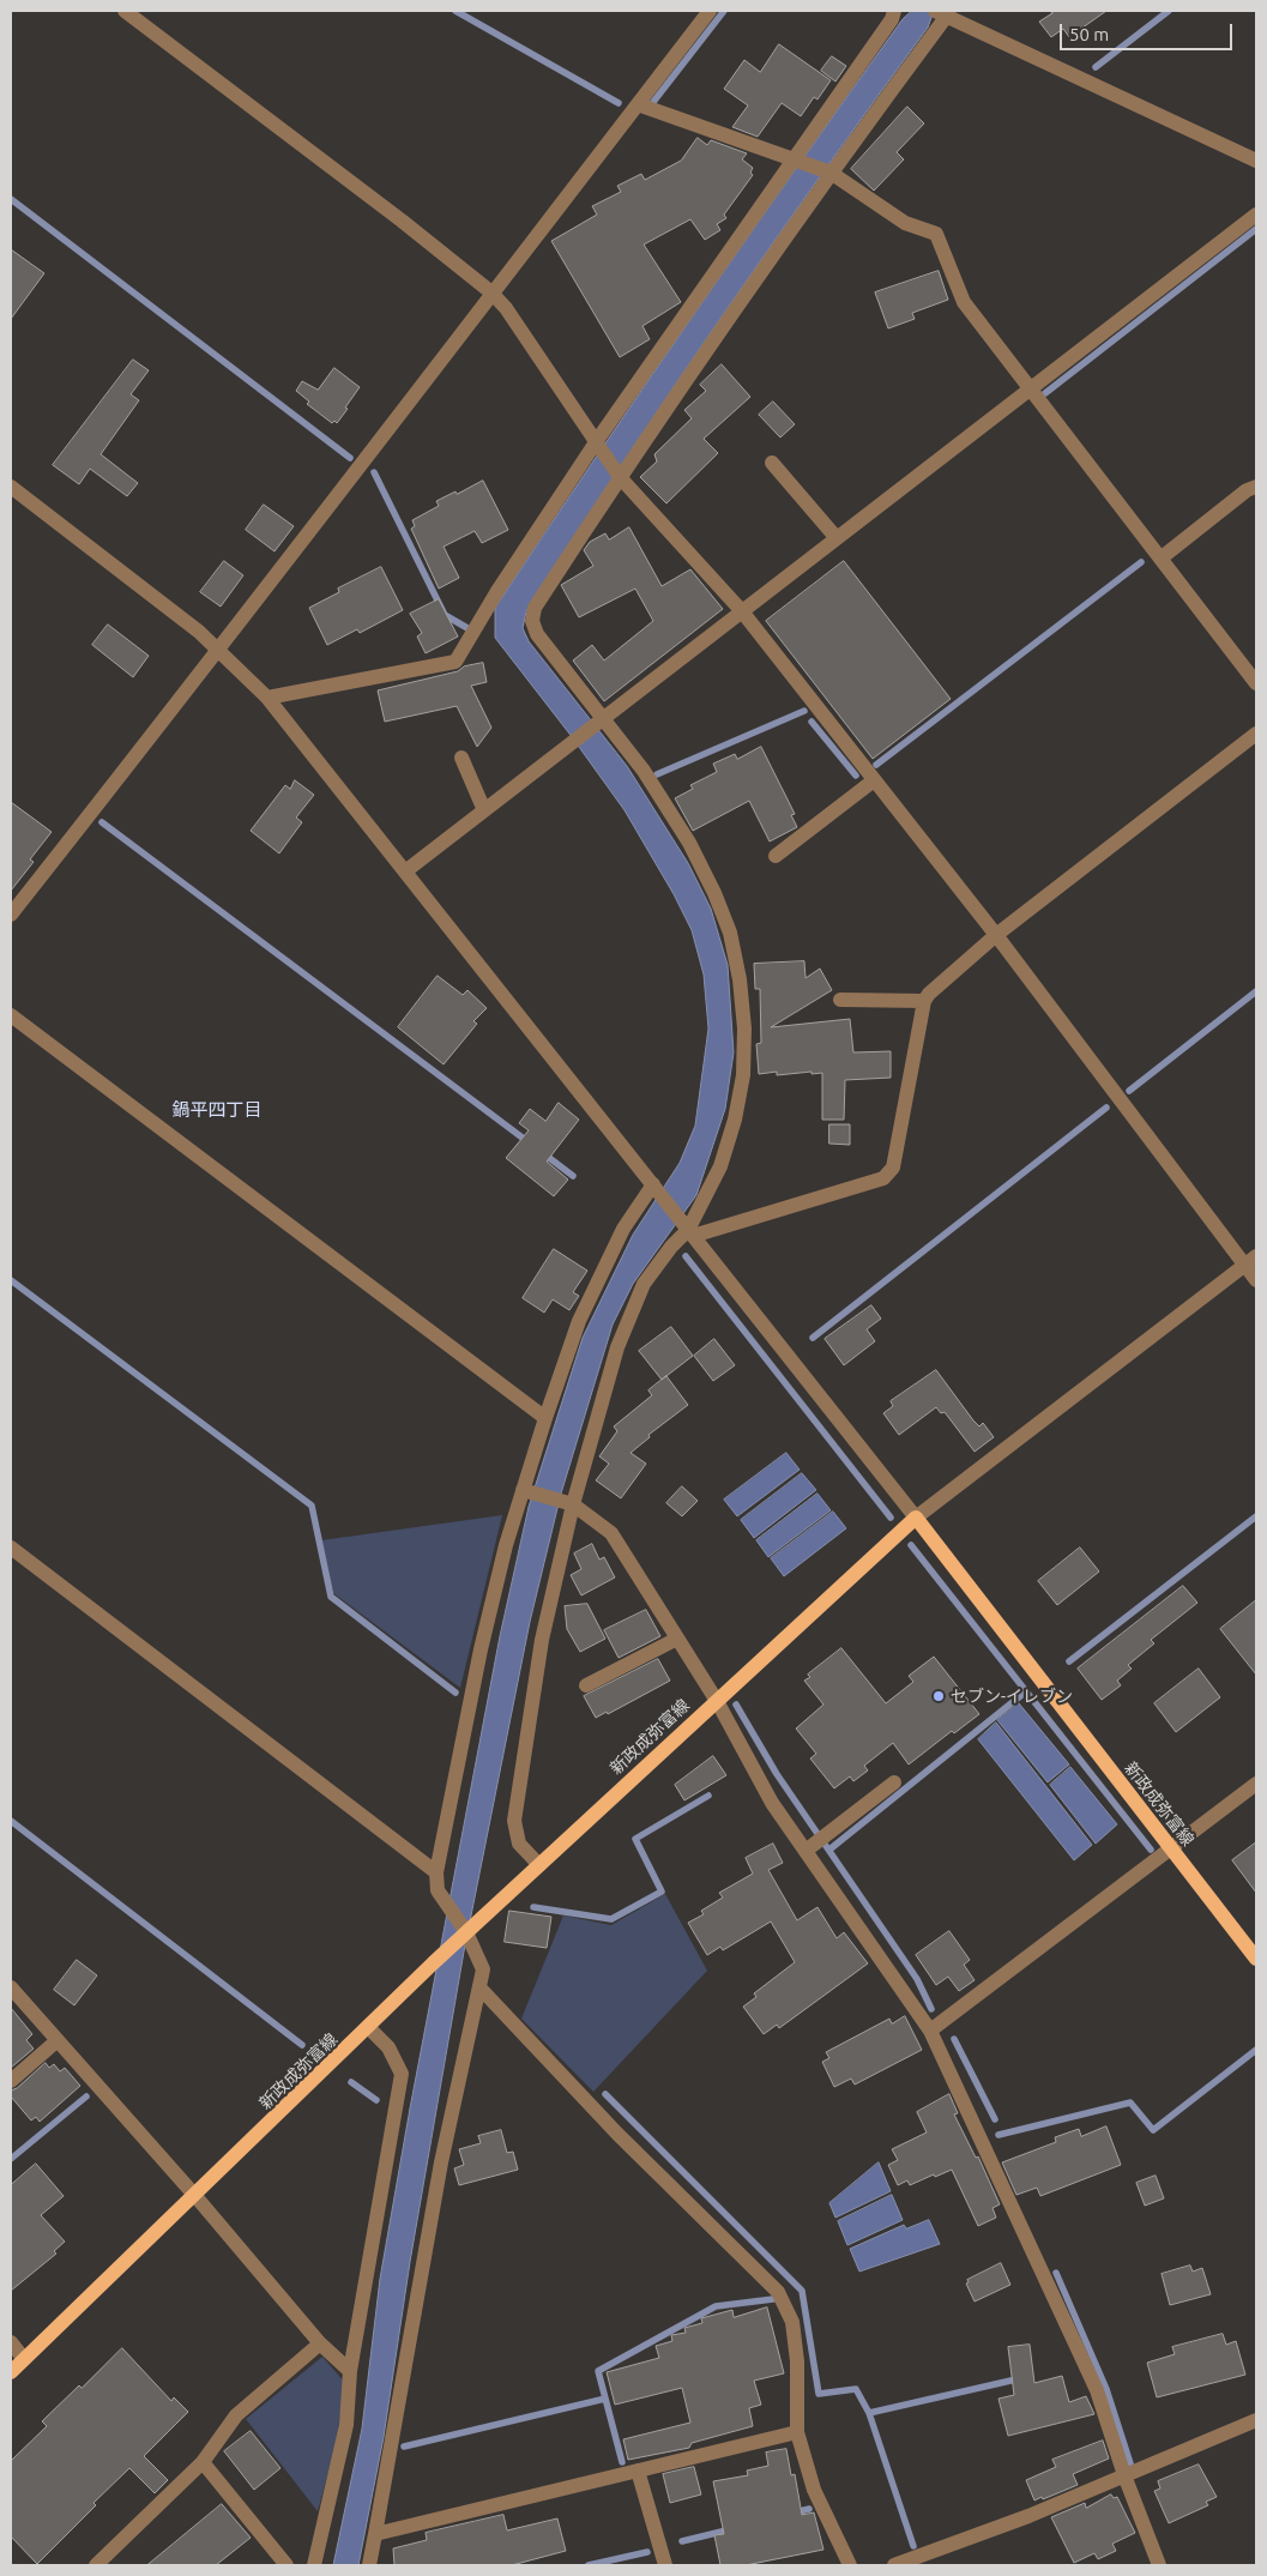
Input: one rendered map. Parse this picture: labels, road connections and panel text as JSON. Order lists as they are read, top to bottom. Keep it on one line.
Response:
{"streets":{"main road":["新政成弥富線"]},"districts":["鍋平四丁目"],"places":["セブン-イレブン"],"scale_bar":"50 m"}
